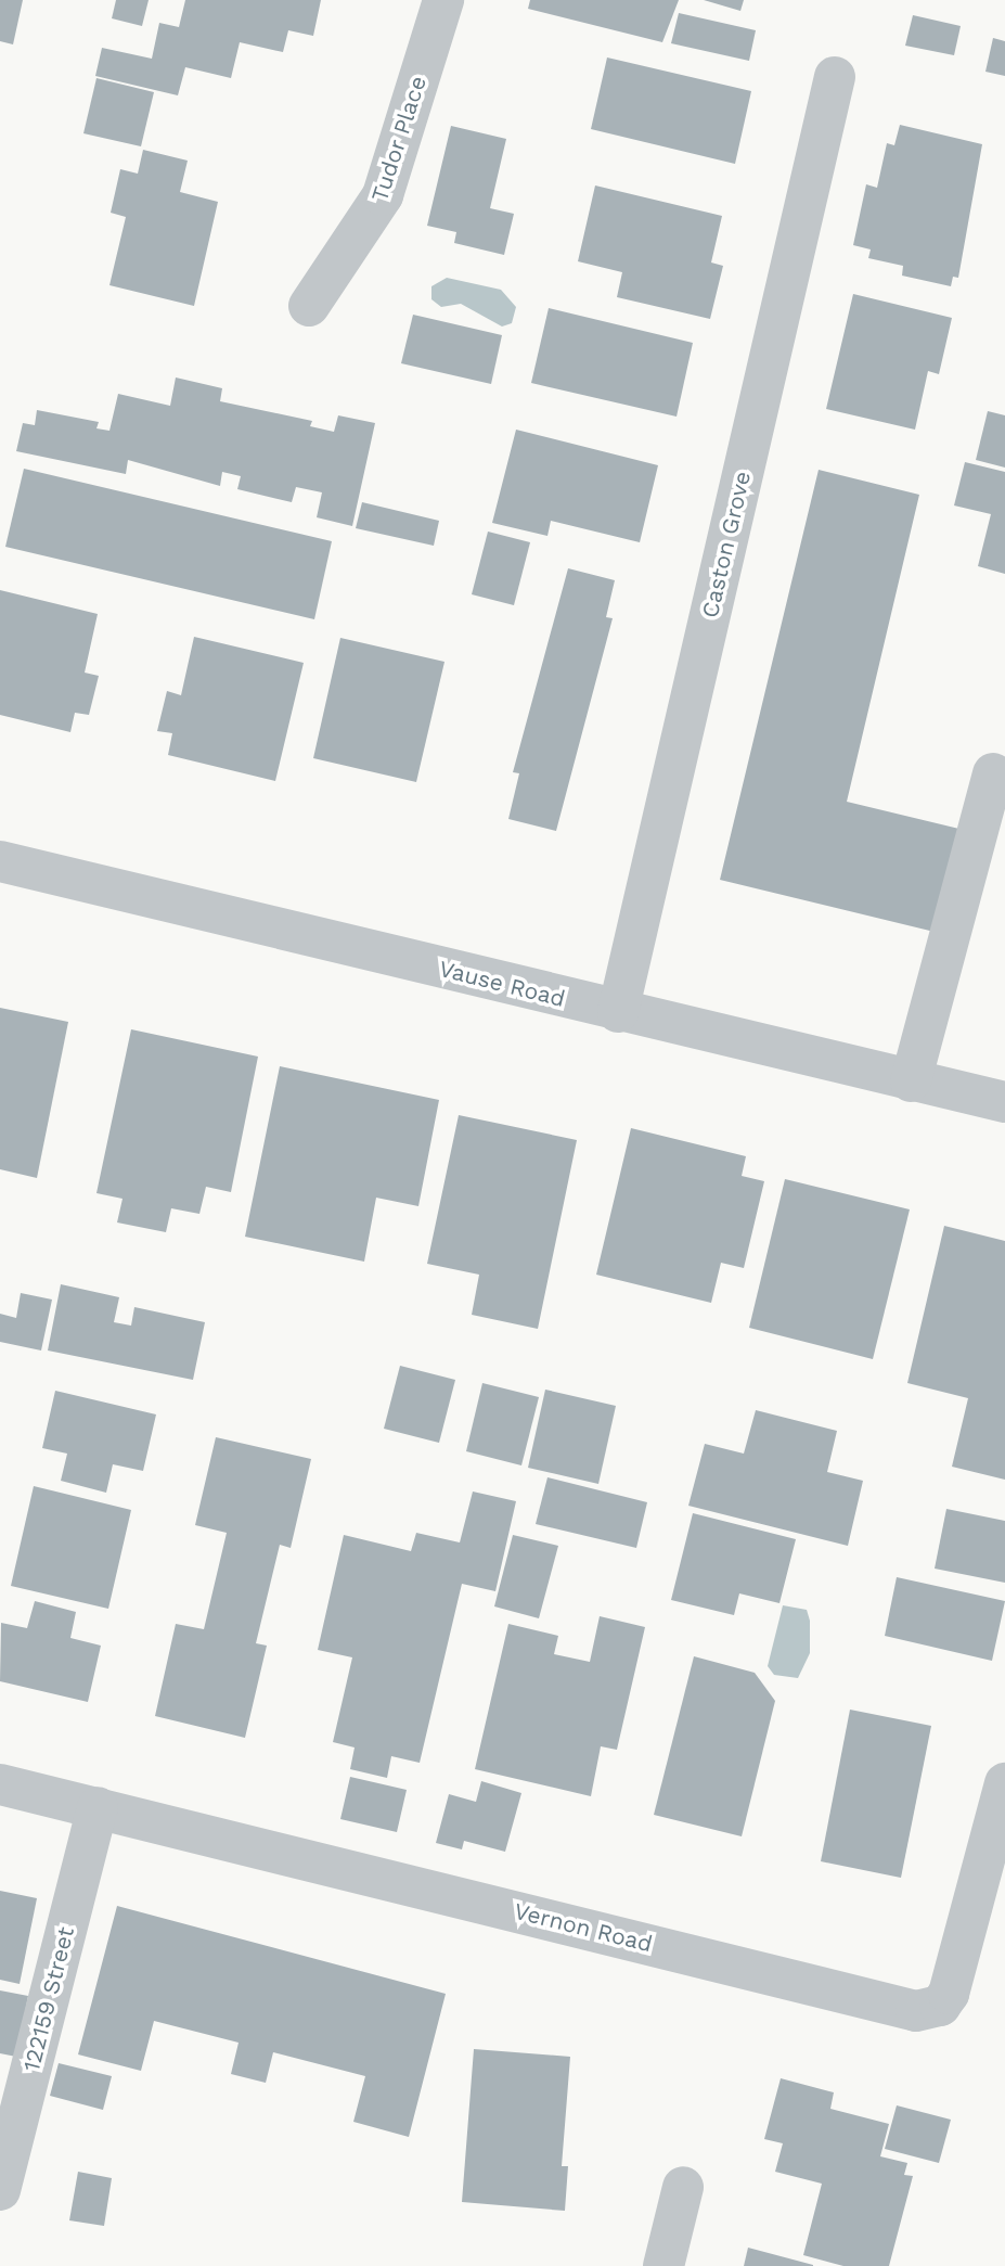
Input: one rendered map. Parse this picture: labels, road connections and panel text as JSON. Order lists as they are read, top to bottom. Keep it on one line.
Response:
{"streets":{"street":["Tudor Place","Caston Grove","Vause Road","Vernon Road","122159 Street"]},"crossings":[["Caston Grove","Vause Road"],["Vernon Road","122159 Street"]]}
